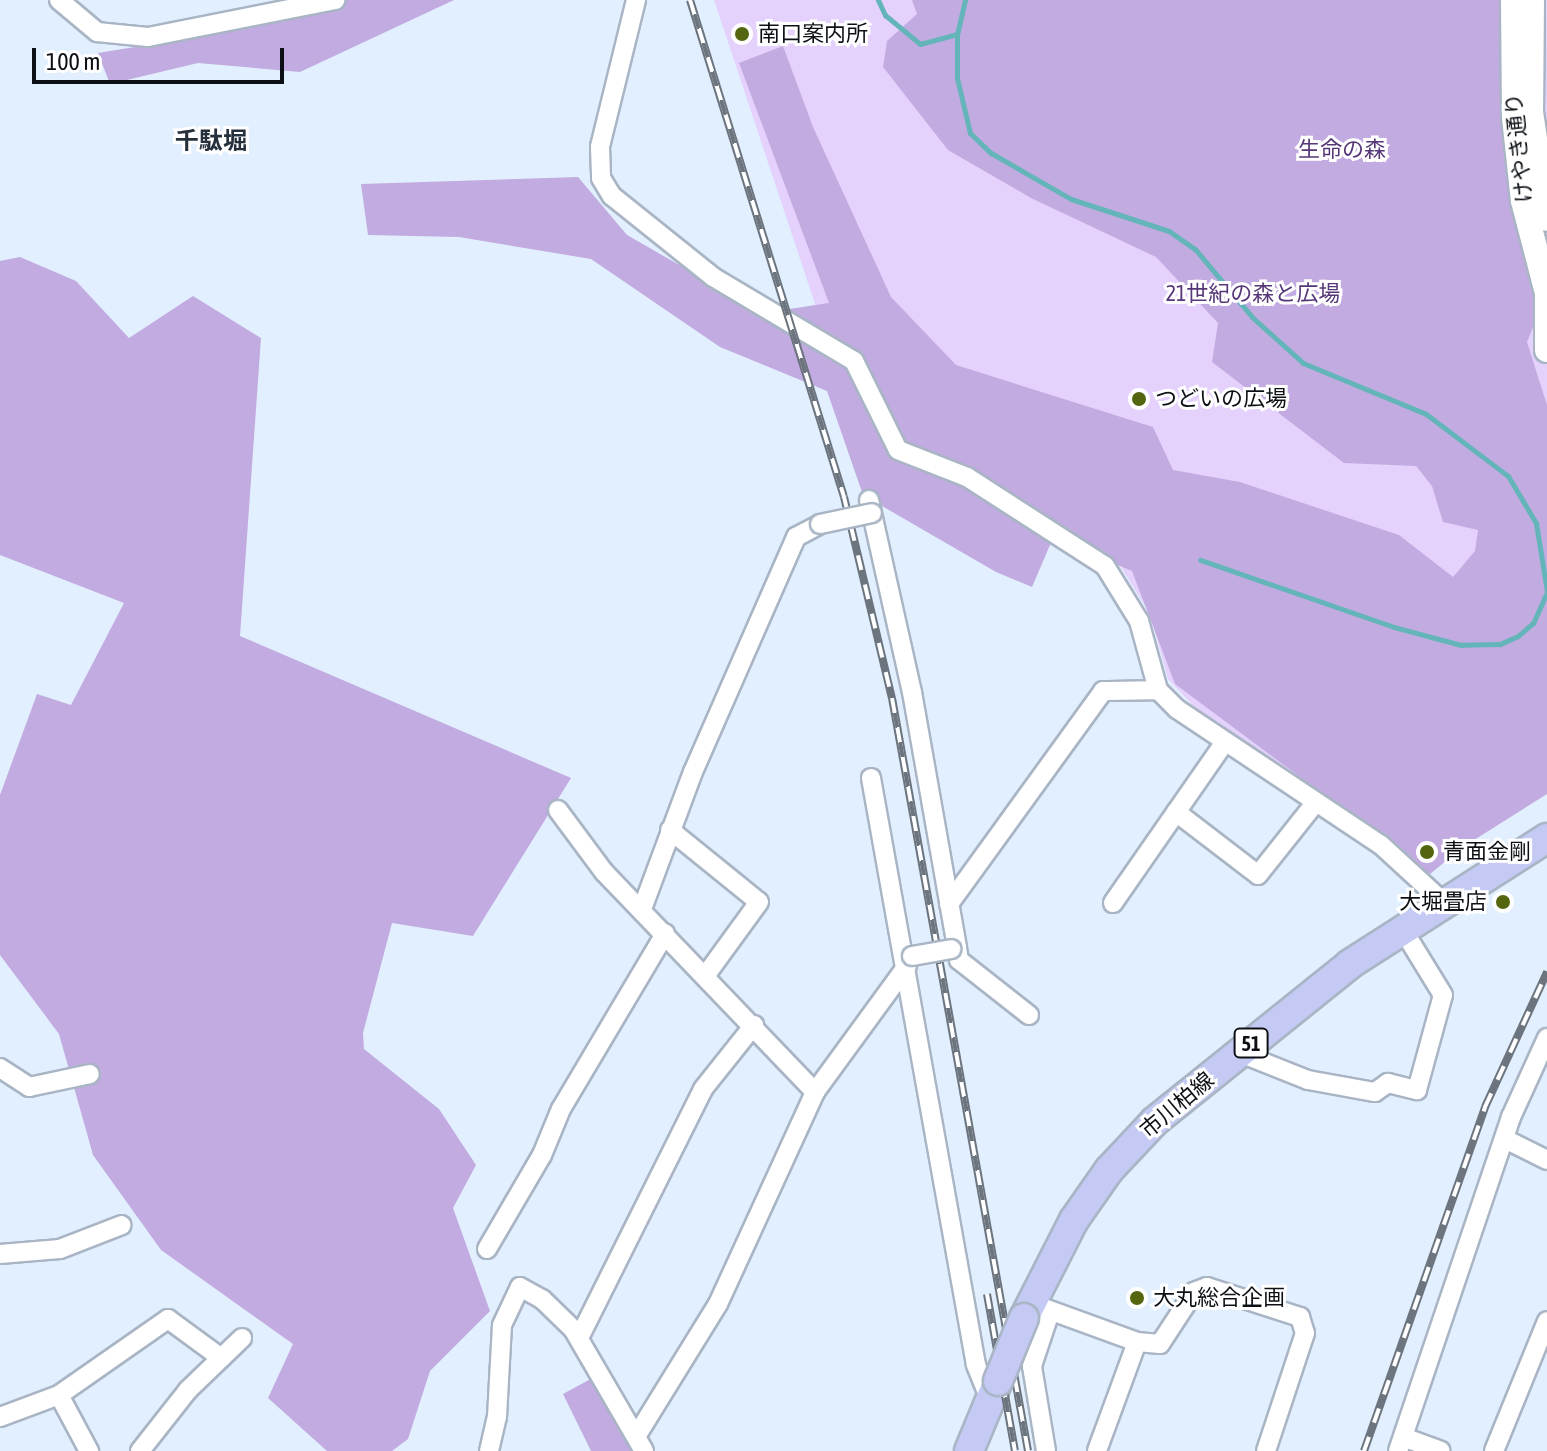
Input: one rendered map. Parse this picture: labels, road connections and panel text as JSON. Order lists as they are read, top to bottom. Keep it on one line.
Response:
{"streets":{"main road":["51","市川柏線"],"street":["けやき通り"]},"districts":["千駄堀"],"parks":["生命の森","21世紀の森と広場"],"places":["南口案内所","つどいの広場","青面金剛","大堀畳店","大丸総合企画"],"scale_bar":"100 m"}
